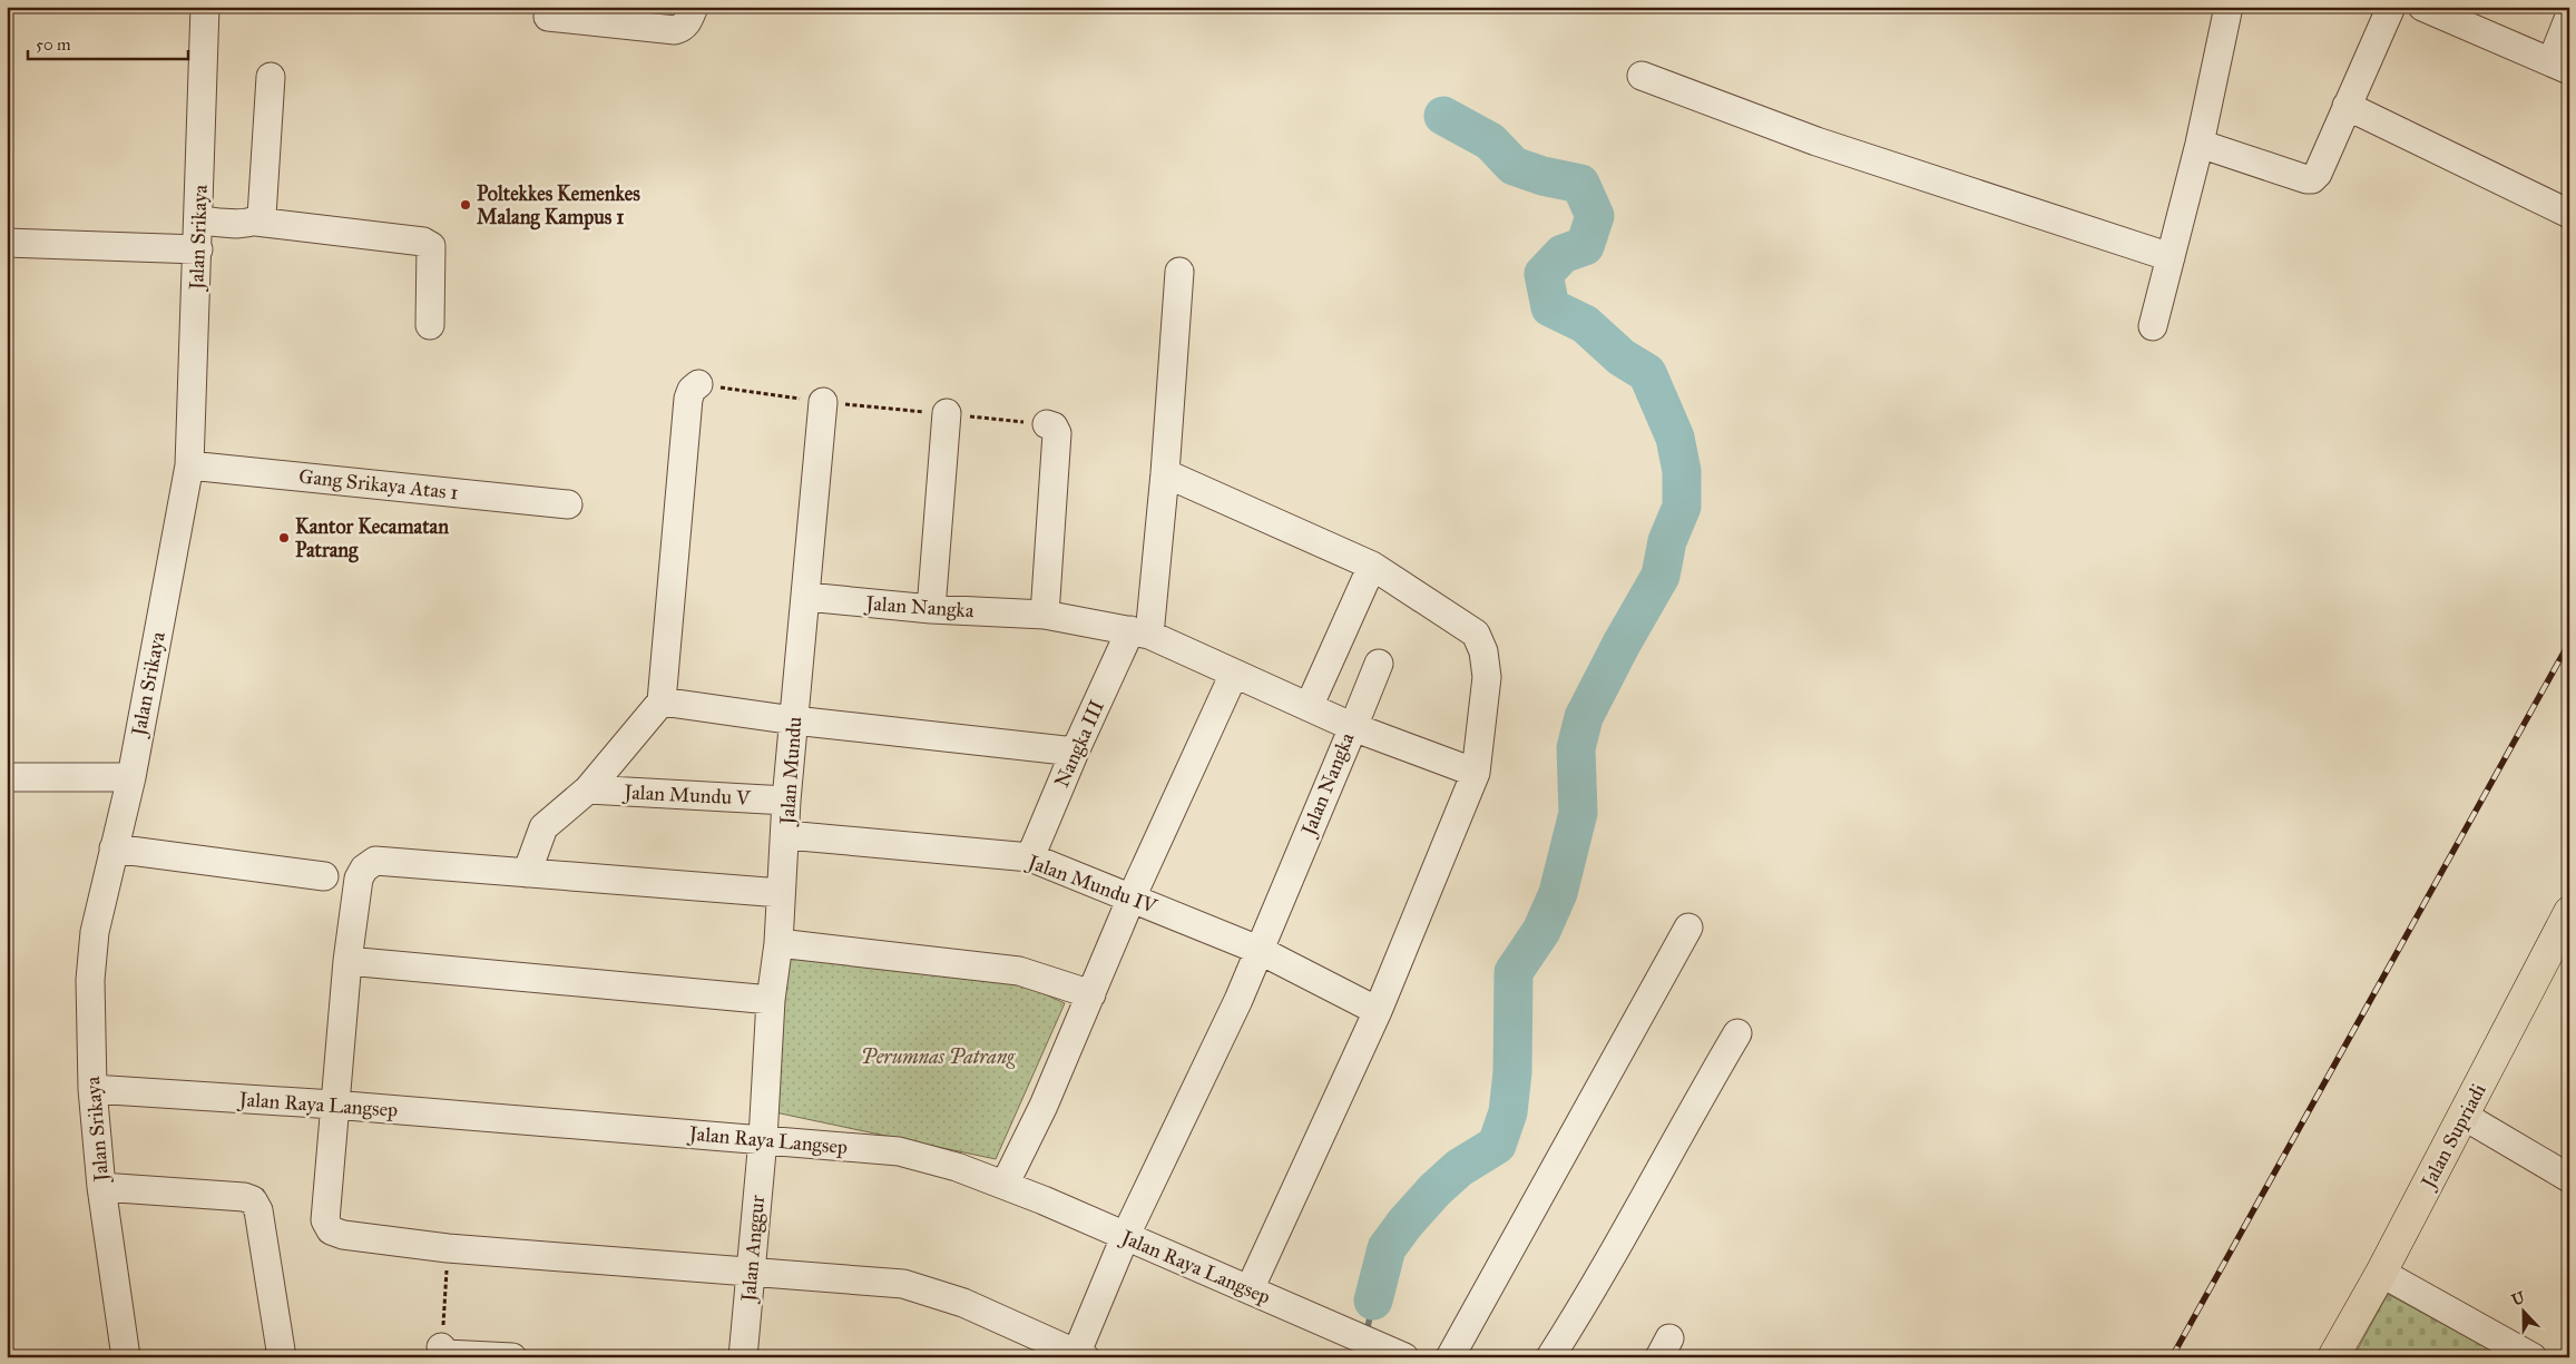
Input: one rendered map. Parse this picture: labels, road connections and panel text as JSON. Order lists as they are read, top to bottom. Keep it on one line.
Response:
{"streets":{"main road":["Jalan Supriadi"],"street":["Jalan Srikaya","Gang Srikaya Atas 1","Jalan Nangka","Nangka III","Jalan Mundu","Jalan Mundu V","Jalan Mundu IV","Jalan Raya Langsep","Jalan Anggur"]},"crossings":[["Jalan Srikaya","Gang Srikaya Atas 1"],["Jalan Srikaya","Jalan Raya Langsep"],["Jalan Nangka","Nangka III"],["Jalan Nangka","Jalan Mundu"],["Jalan Nangka","Jalan Mundu IV"],["Jalan Nangka","Jalan Raya Langsep"],["Nangka III","Jalan Mundu IV"],["Jalan Mundu","Jalan Mundu V"],["Jalan Mundu","Jalan Mundu IV"],["Jalan Mundu","Jalan Raya Langsep"],["Jalan Mundu","Jalan Anggur"],["Jalan Raya Langsep","Jalan Anggur"]],"parks":["Perumnas Patrang"],"places":["Poltekkes Kemenkes Malang Kampus 1","Kantor Kecamatan Patrang"],"scale_bar":"50 m","north":"top"}
